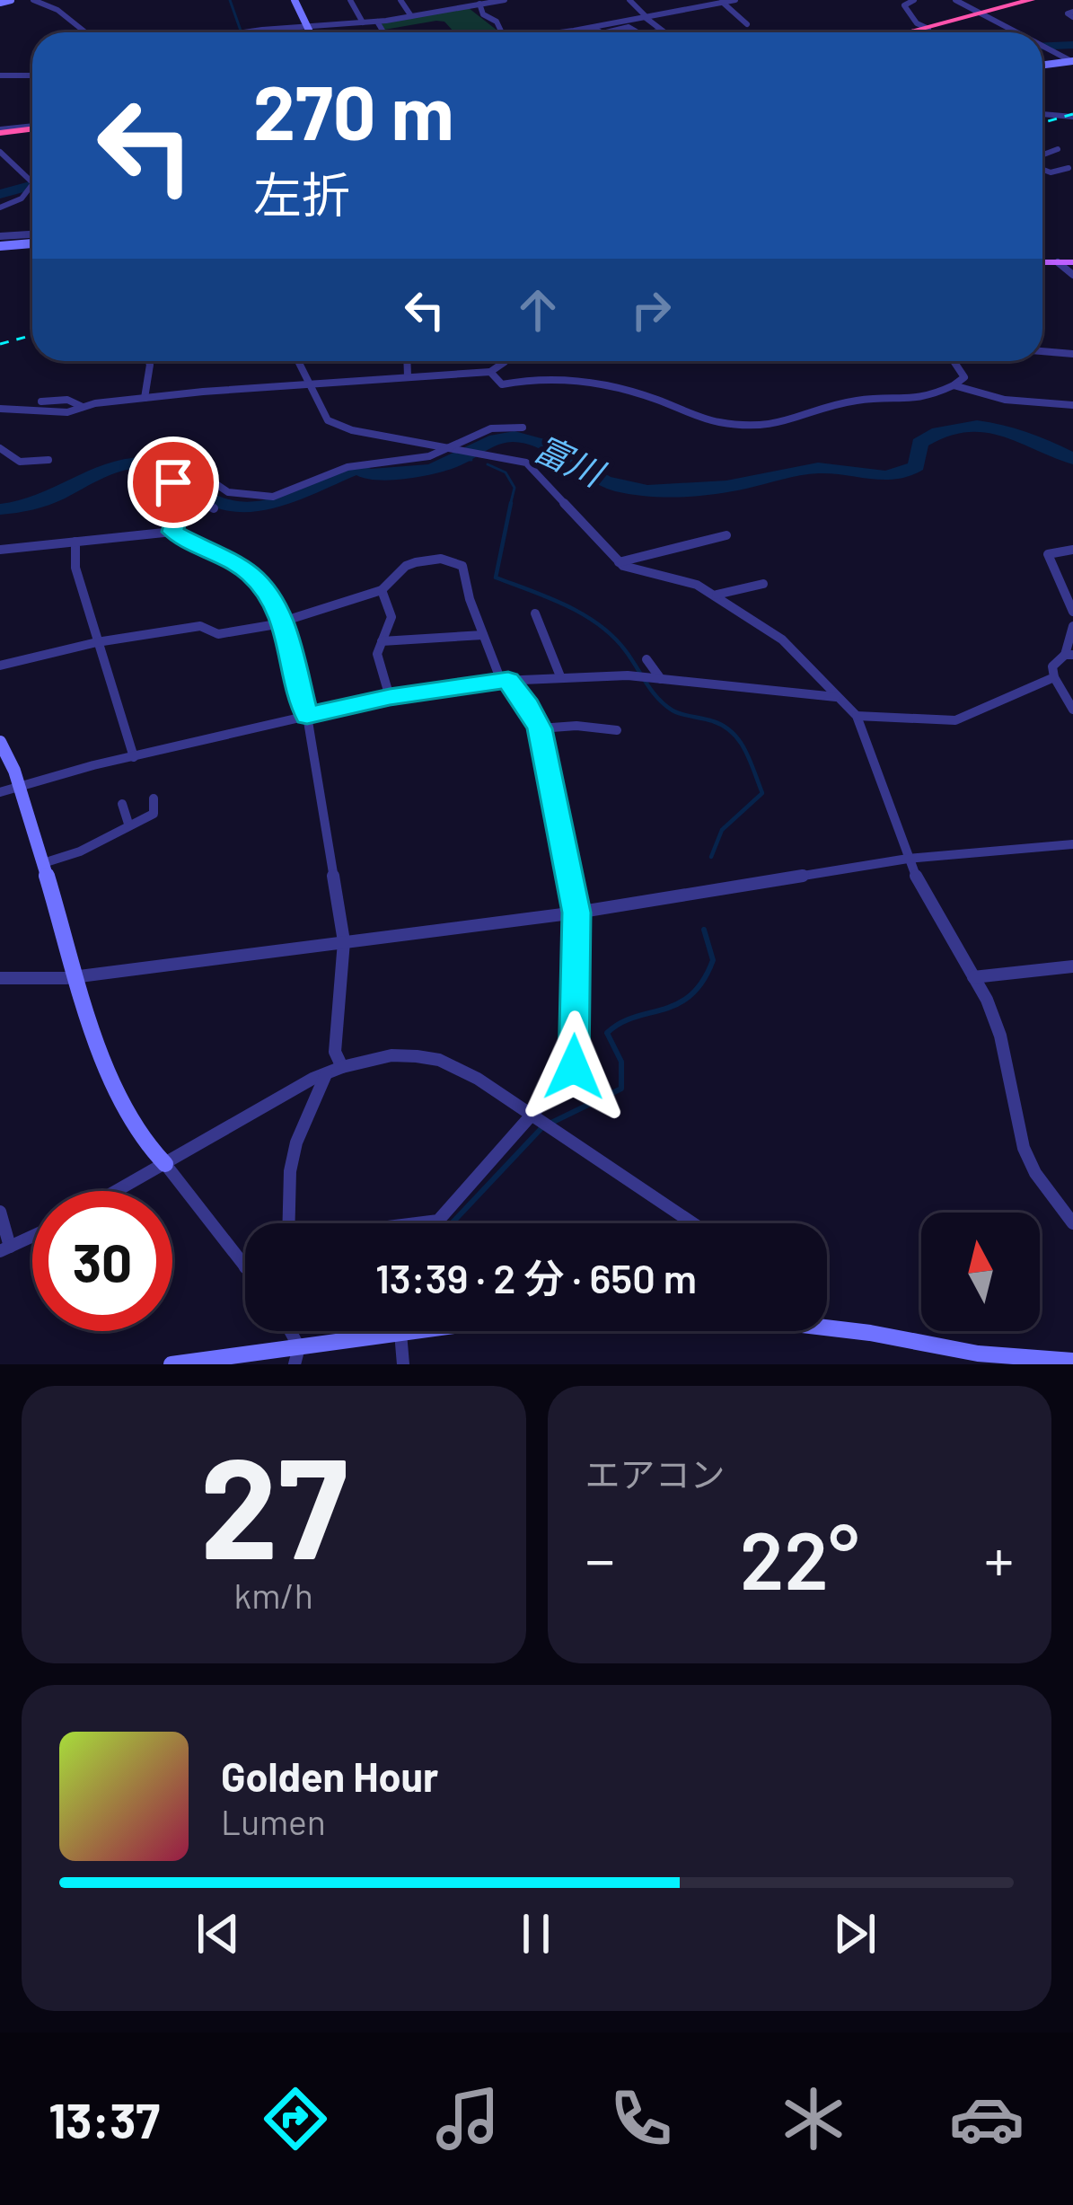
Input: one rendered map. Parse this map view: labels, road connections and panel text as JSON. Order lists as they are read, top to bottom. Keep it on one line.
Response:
{"water":["富川"],"north":"top","page":{"turn":["270 m","左折"],"limit":"30","trip":"13:39 · 2 分 · 650 m","tile":[["27","km/h"],"エアコン"],"heat":["−","22°","+"],"song":["Golden Hour","Lumen"],"tabs":"13:37"}}
